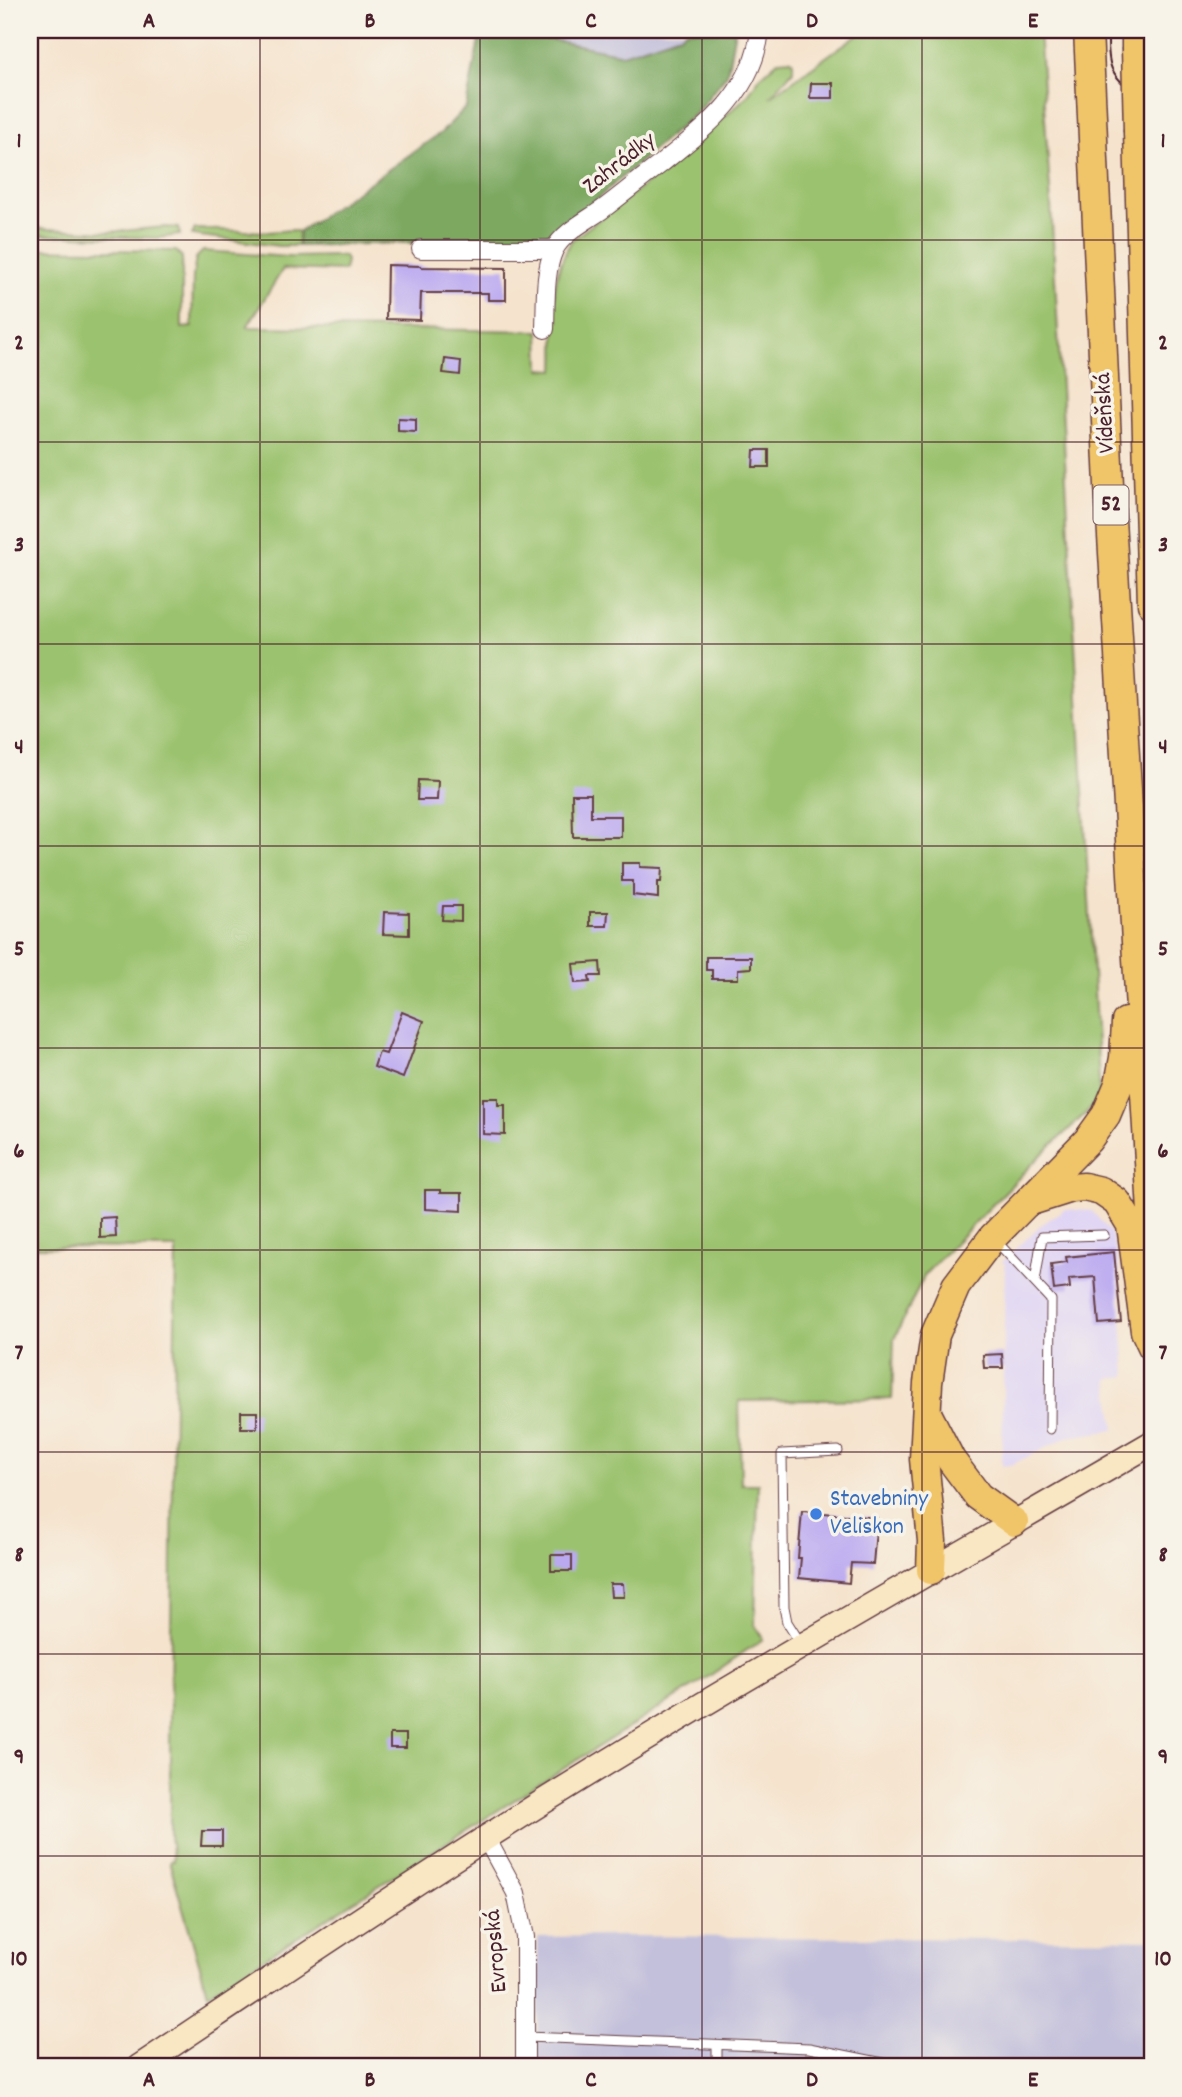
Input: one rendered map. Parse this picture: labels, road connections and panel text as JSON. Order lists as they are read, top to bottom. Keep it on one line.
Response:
{"streets":{"highway":["Vídeňská","52"],"street":["Zahrádky","Evropská"]},"crossings":[["Vídeňská","52"]],"places":["Stavebniny Veliskon"],"grid":{"columns":["A","B","C","D","E"],"rows":["1","2","3","4","5","6","7","8","9","10"]}}
